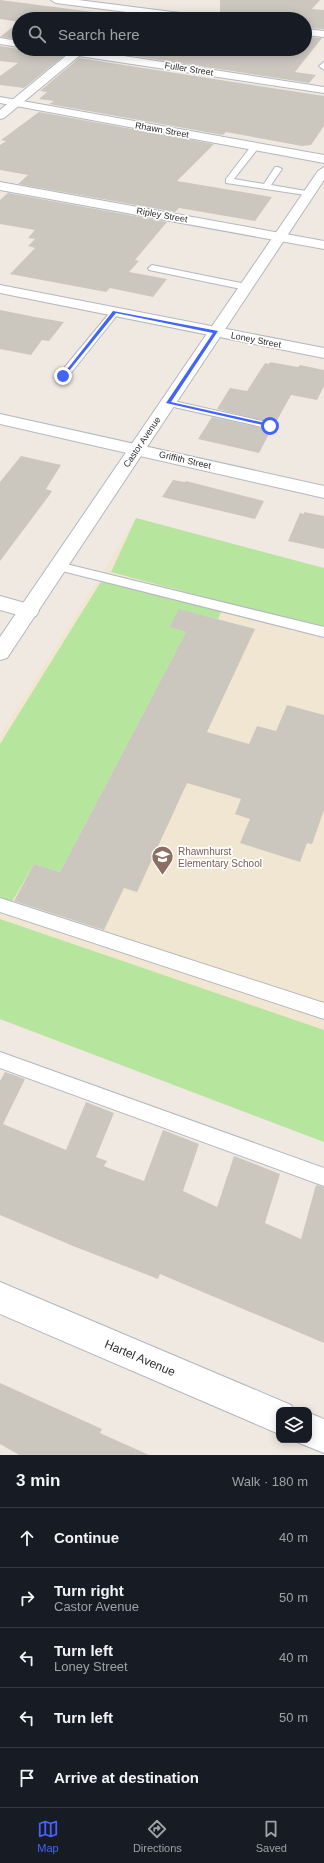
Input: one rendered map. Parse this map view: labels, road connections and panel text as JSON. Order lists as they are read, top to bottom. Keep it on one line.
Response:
{"streets":{"street":["Fuller Street","Rhawn Street","Ripley Street","Loney Street","Castor Avenue","Griffith Street","Hartel Avenue"]},"crossings":[["Ripley Street","Castor Avenue"],["Loney Street","Castor Avenue"],["Castor Avenue","Griffith Street"]],"places":{"school or university":["Rhawnhurst Elementary School"]},"page":{"search":"Search here","heading":["3 min","Walk · 180 m"],"list":[["Continue","40 m"],["Turn right","Castor Avenue","50 m"],["Turn left","Loney Street","40 m"],["Turn left","50 m"],"Arrive at destination"],"nav":["Map","Directions","Saved"]}}
